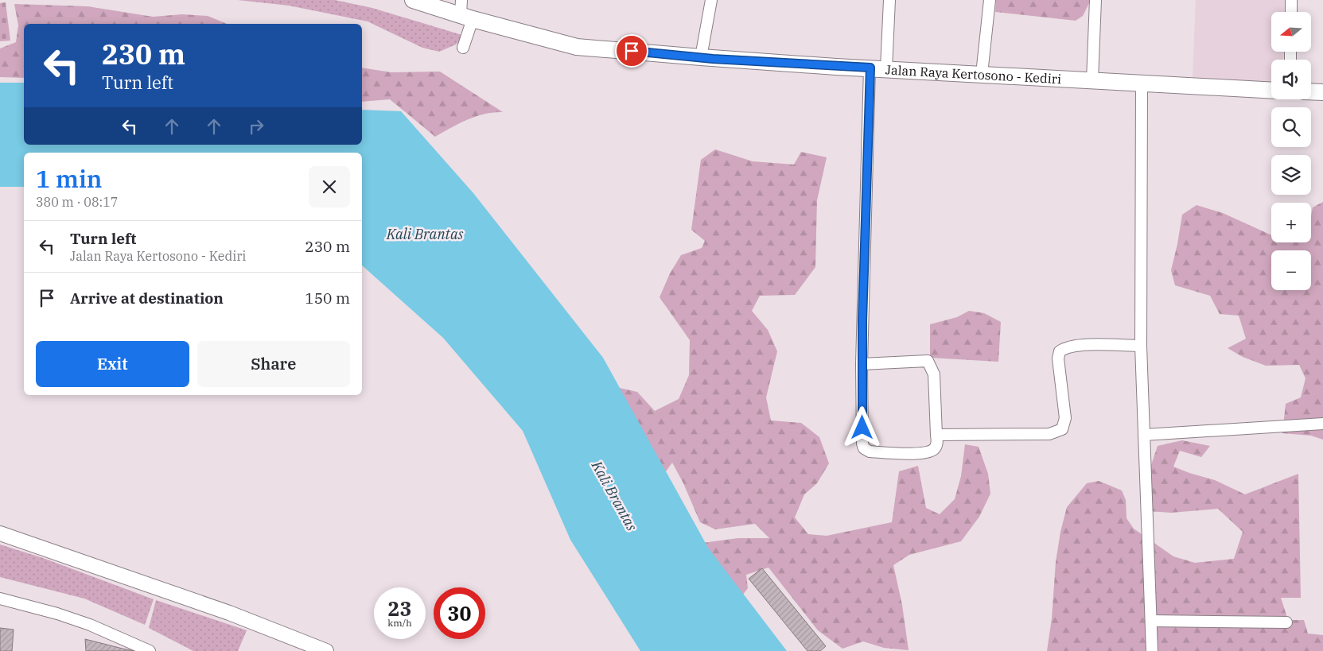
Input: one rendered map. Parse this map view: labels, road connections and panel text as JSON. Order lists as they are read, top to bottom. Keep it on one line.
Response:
{"streets":{"highway":["Jalan Raya Kertosono - Kediri"]},"water":["Kali Brantas"],"north":"left","page":{"map_buttons":["+","−"],"turn":["230 m","Turn left"],"heading":["1 min","380 m · 08:17"],"list":[{"name":"Turn left","note":"Jalan Raya Kertosono - Kediri","value":"230 m"},{"name":"Arrive at destination","value":"150 m"}],"buttons":["Exit","Share"],"speed":"23 km/h","limit":"30"}}
